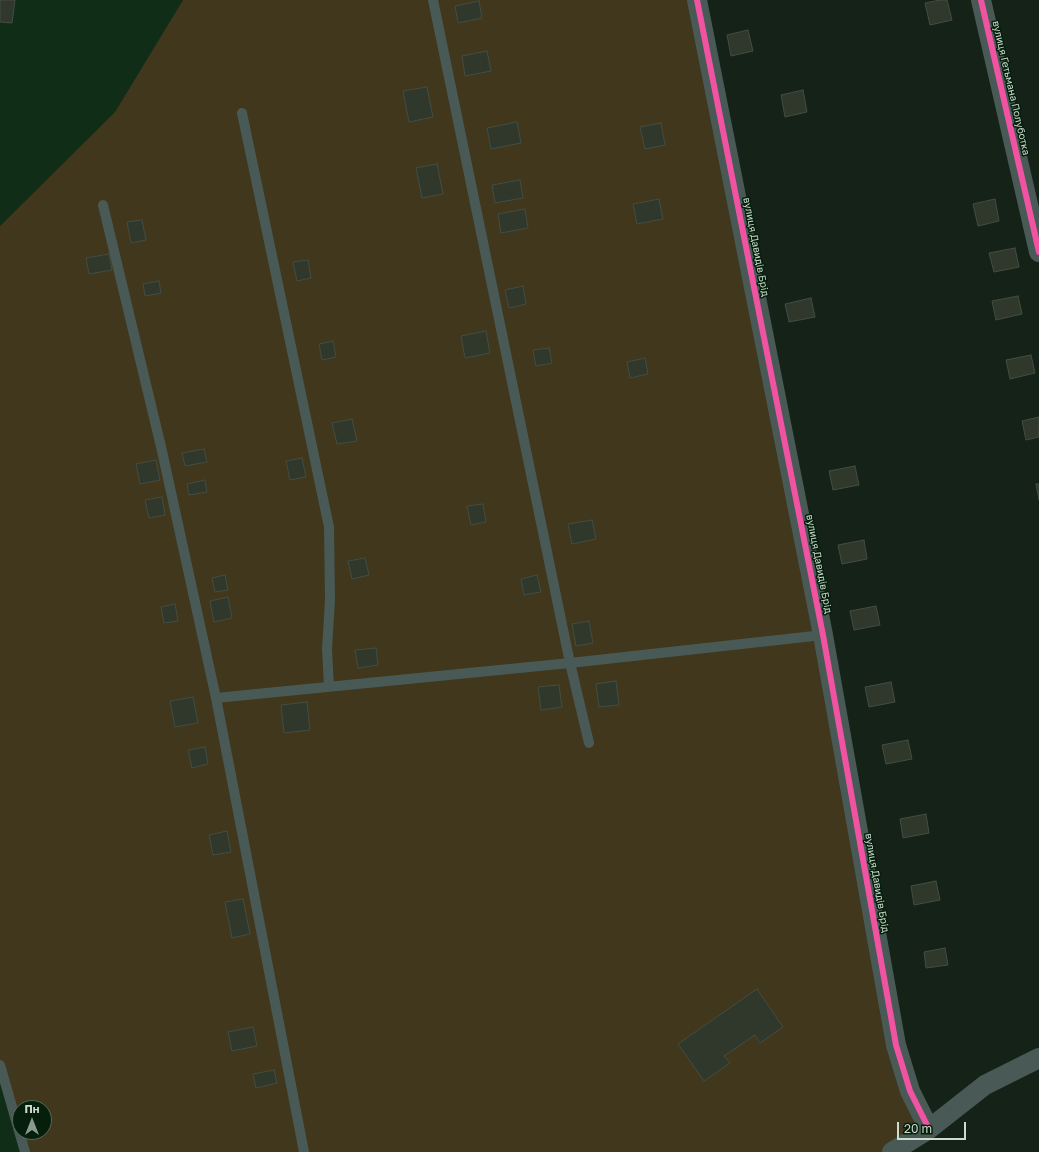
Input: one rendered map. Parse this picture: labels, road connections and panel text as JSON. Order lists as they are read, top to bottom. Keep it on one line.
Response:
{"streets":{"street":["вулиця Гетьмана Полуботка","вулиця Давидів Брід"]},"scale_bar":"20 m","north":"top"}
